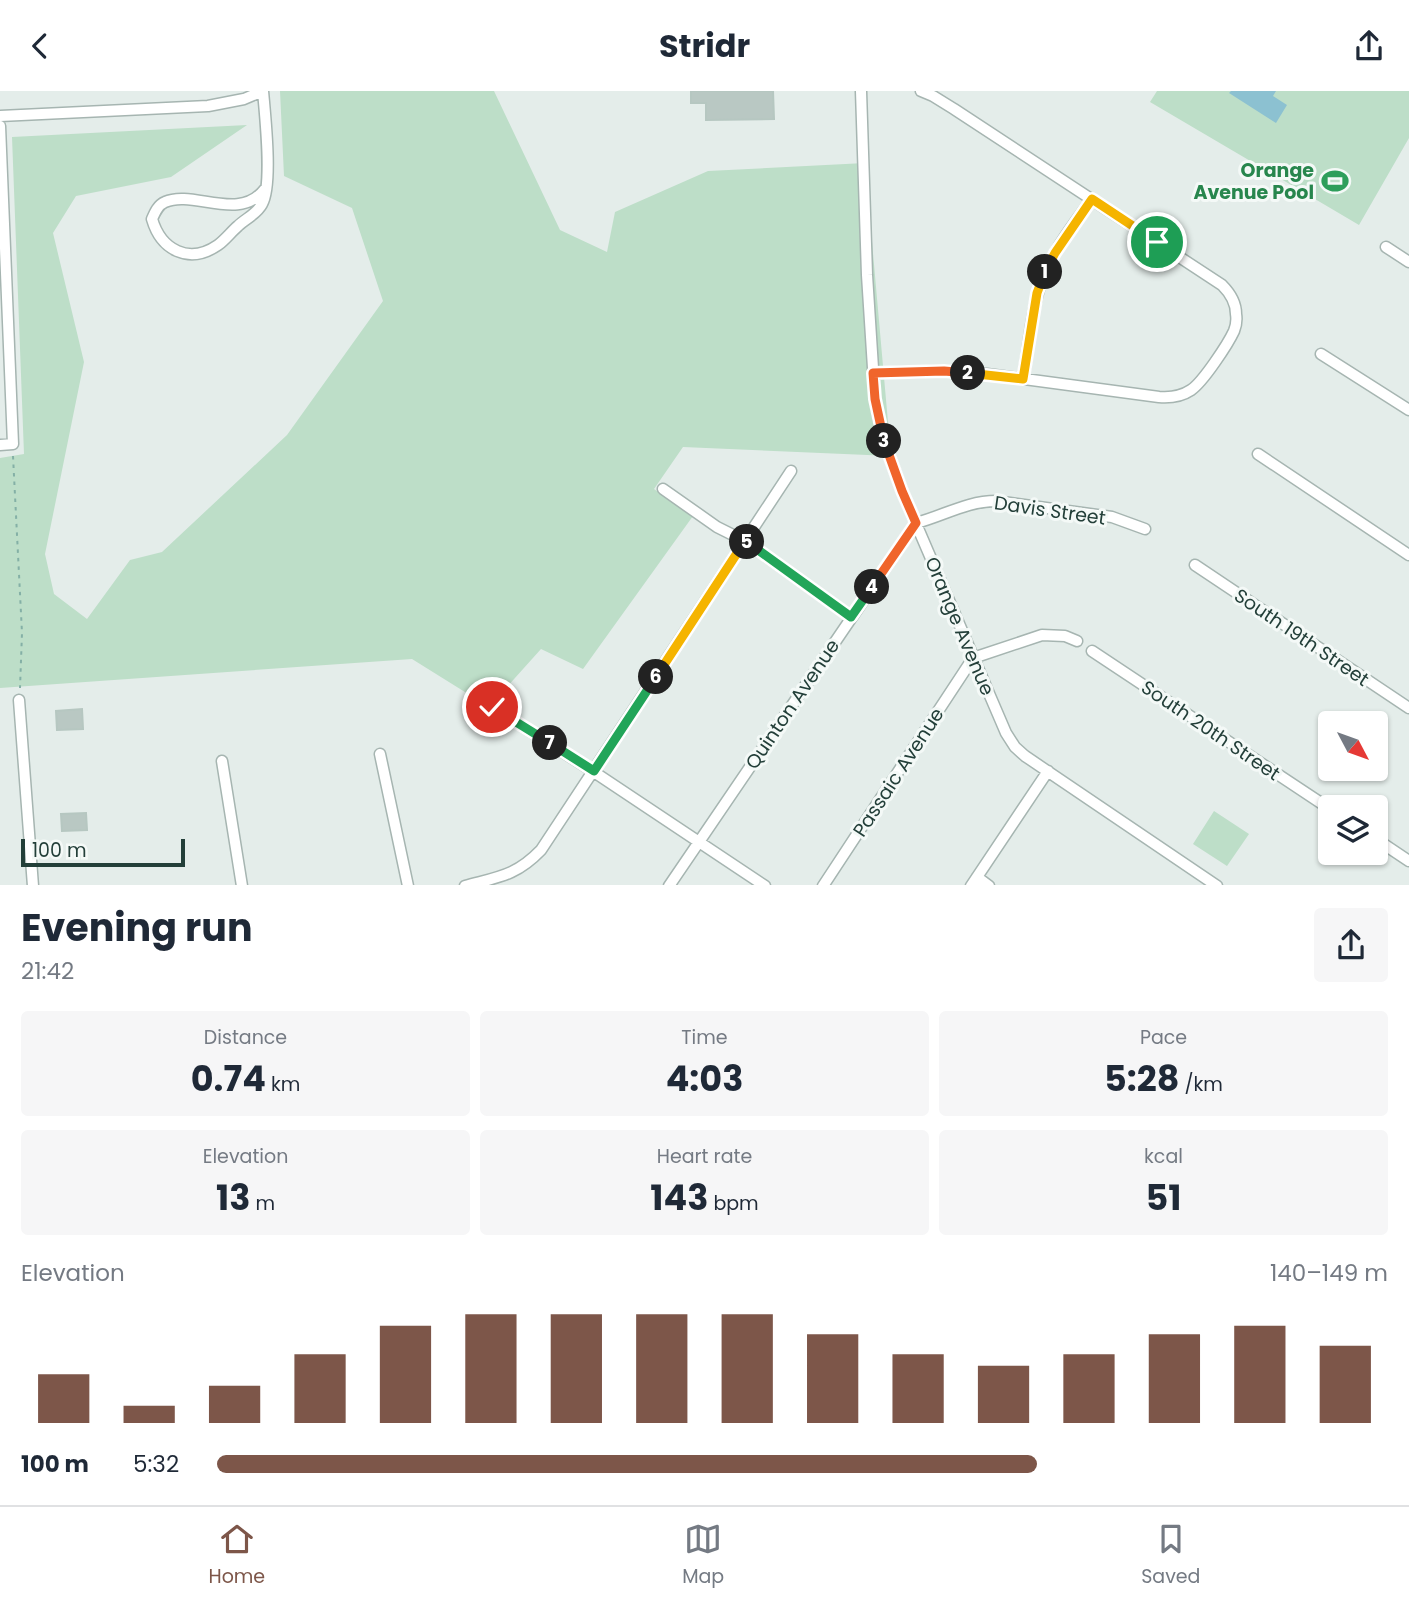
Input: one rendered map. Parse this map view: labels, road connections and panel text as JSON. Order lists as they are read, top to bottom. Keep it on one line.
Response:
{"streets":{"street":["Davis Street","Orange Avenue","South 19th Street","Quinton Avenue","South 20th Street","Passaic Avenue"]},"crossings":[["Davis Street","Orange Avenue"],["Davis Street","Quinton Avenue"],["Orange Avenue","Quinton Avenue"],["Orange Avenue","Passaic Avenue"]],"places":{"sports":["Orange Avenue Pool"]},"scale_bar":"100 m","north":"bottom right","page":{"header":"Stridr","pins":["1","2","3","5","4","6","7"],"scale":"100 m","heading":["Evening run","21:42"],"stats":[["Distance","0.74 km"],["Time","4:03"],["Pace","5:28 /km"],["Elevation","13 m"],["Heart rate","143 bpm"],["kcal","51"]],"chart":["Elevation","140–149 m"],"list":[{"name":"100 m","note":"5:32"}],"tabs":["Home","Map","Saved"]}}
